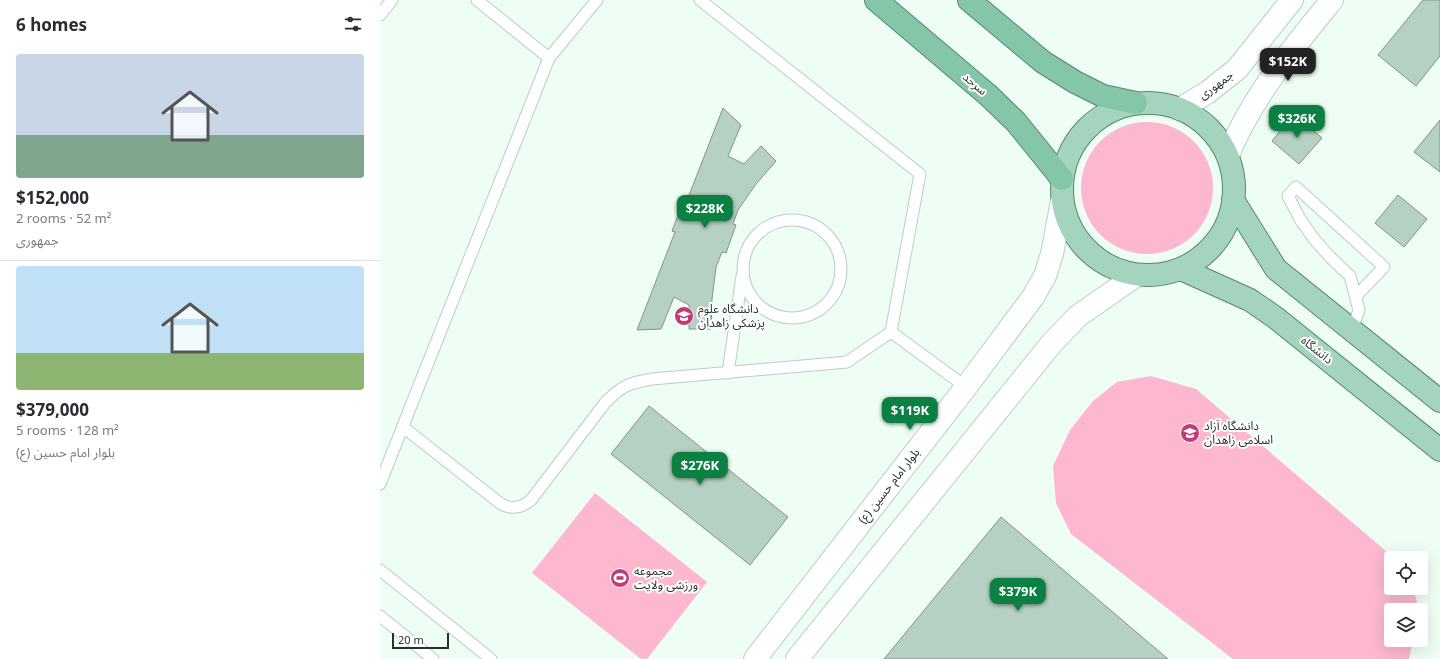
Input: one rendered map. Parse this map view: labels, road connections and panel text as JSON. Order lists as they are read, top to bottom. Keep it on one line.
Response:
{"streets":{"highway":["سرحد"],"main road":["جمهوری","دانشگاه","بلوار امام حسین (ع)"]},"places":{"school or university":["دانشگاه علوم پزشکی زاهدان","دانشگاه آزاد اسلامی زاهدان"],"sports":["مجموعه ورزشی ولایت"]},"scale_bar":"20 m","page":{"heading":"6 homes","list":[{"name":"$152,000","note":"2 rooms · 52 m² · جمهوری"},{"name":"$379,000","note":"5 rooms · 128 m² · بلوار امام حسین (ع)"}],"price":["$152K","$326K","$228K","$119K","$276K","$379K"],"scale":"20 m"}}
